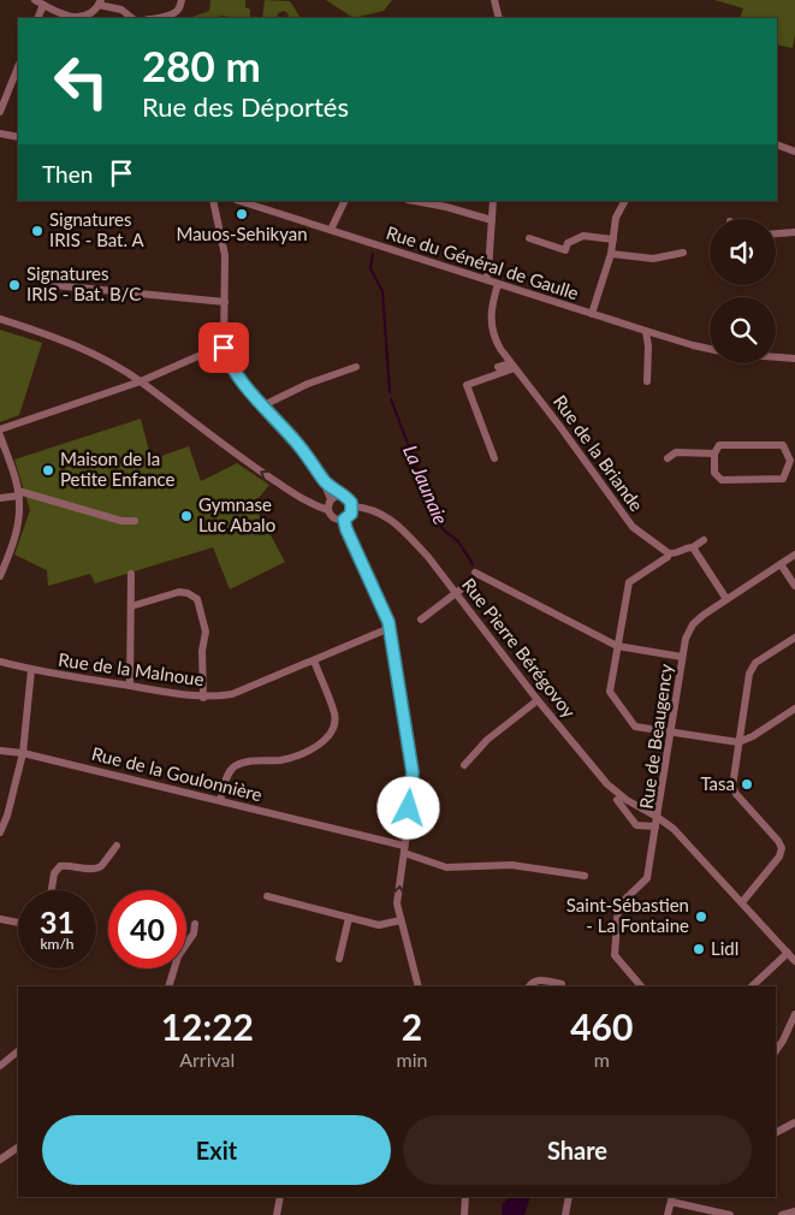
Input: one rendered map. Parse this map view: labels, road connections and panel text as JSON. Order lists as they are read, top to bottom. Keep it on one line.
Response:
{"streets":{"street":["Rue du Général de Gaulle","Rue de la Briande","Rue Pierre Bérégovoy","Rue de la Malnoue","Rue de Beaugency","Rue de la Goulonnière"]},"crossings":[["Rue du Général de Gaulle","Rue de la Briande"],["Rue Pierre Bérégovoy","Rue de Beaugency"]],"water":["La Jaunaie"],"places":["Mauos-Sehikyan","Signatures IRIS - Bat. A","Signatures IRIS - Bat. B/C","Maison de la Petite Enfance","Gymnase Luc Abalo","Tasa","Saint-Sébastien - La Fontaine","Lidl"],"page":{"turn":["280 m","Rue des Déportés"],"then":"Then","speed":"31 km/h","limit":"40","eta":["12:22","Arrival","2","min","460","m"],"buttons":["Exit","Share"]}}
